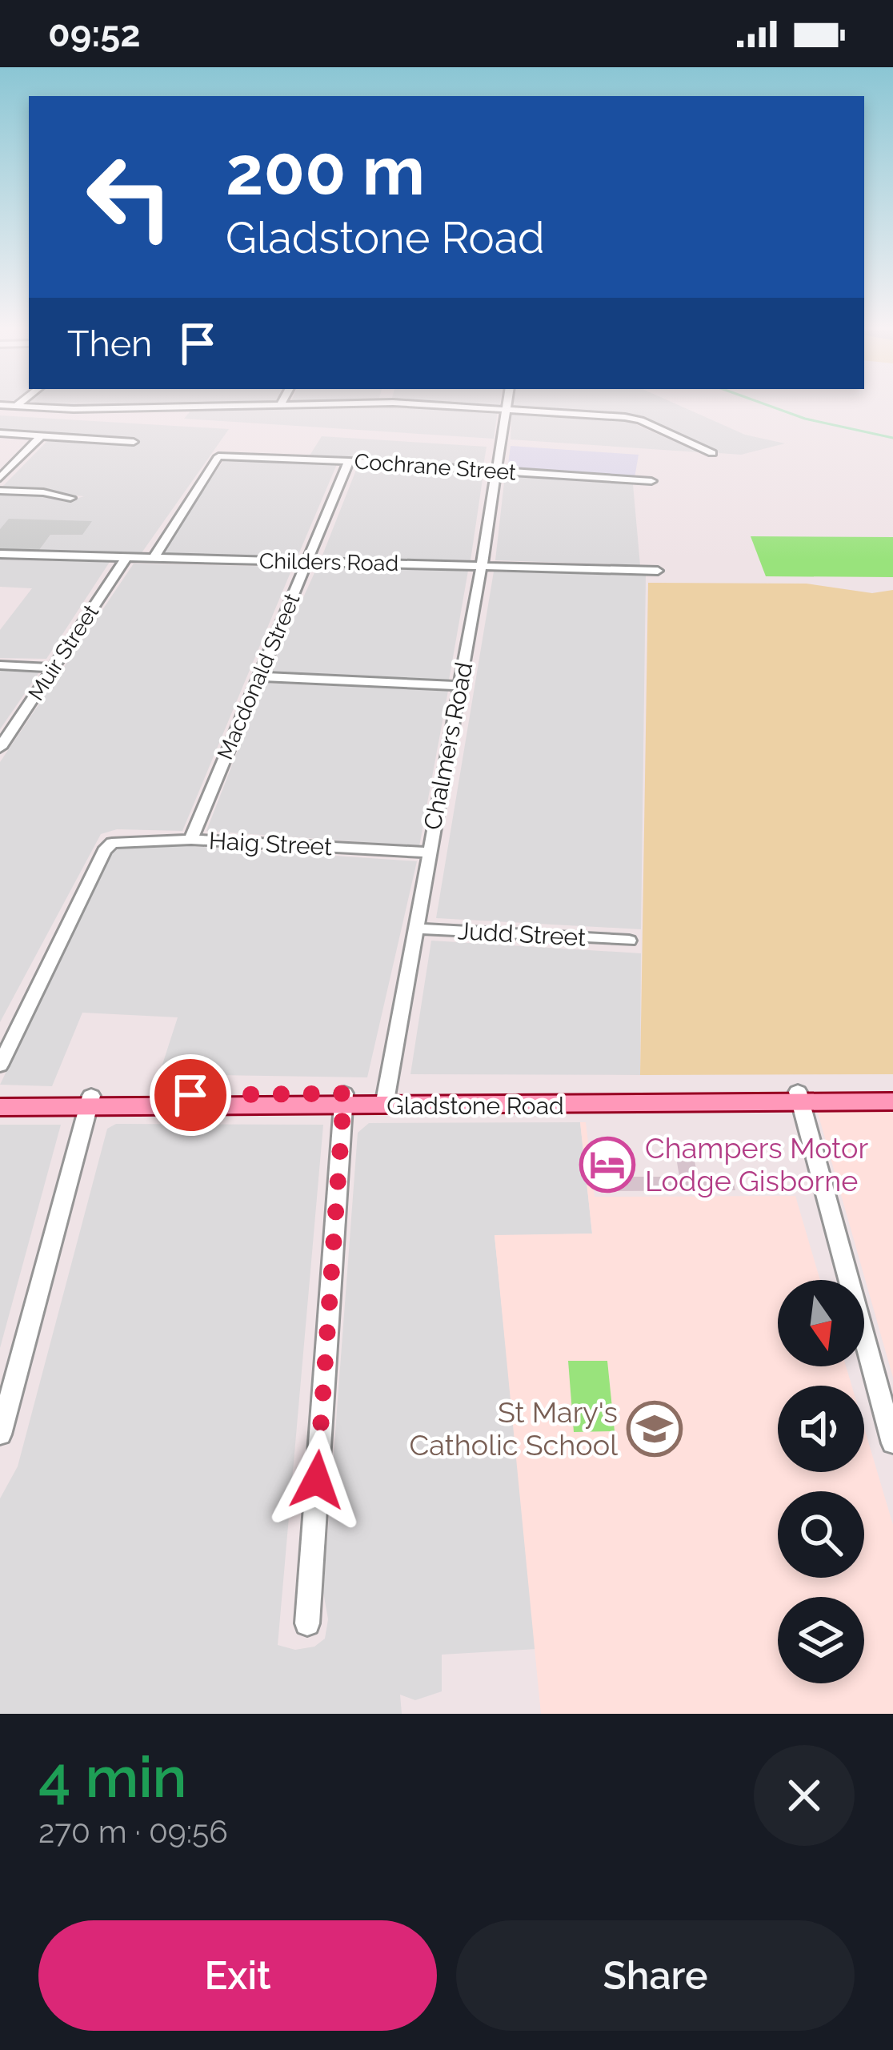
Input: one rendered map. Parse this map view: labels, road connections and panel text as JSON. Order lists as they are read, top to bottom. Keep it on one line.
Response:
{"streets":{"main road":["Gladstone Road"],"street":["Cochrane Street","Childers Road","Muir Street","Macdonald Street","Chalmers Road","Haig Street","Judd Street"]},"crossings":[["Cochrane Street","Childers Road"],["Cochrane Street","Macdonald Street"],["Cochrane Street","Chalmers Road"],["Childers Road","Muir Street"],["Childers Road","Macdonald Street"],["Childers Road","Chalmers Road"],["Macdonald Street","Haig Street"],["Chalmers Road","Haig Street"],["Chalmers Road","Judd Street"],["Chalmers Road","Gladstone Road"]],"places":{"hotel":["Champers Motor Lodge Gisborne"],"school or university":["St Mary's Catholic School"]},"north":"bottom","page":{"status":"09:52","turn":["200 m","Gladstone Road"],"then":"Then","heading":["4 min","270 m · 09:56"],"buttons":["Exit","Share"]}}
